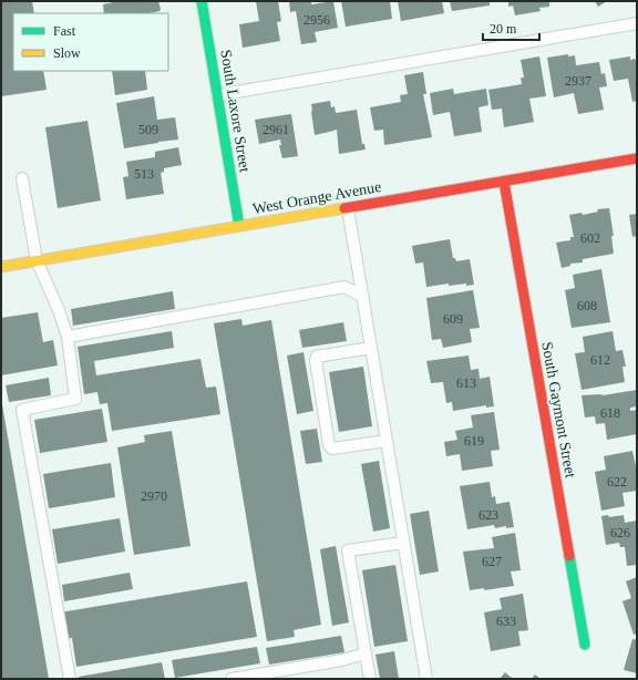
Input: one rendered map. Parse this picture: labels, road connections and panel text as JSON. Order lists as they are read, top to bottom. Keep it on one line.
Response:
{"streets":{"street":["South Laxore Street","West Orange Avenue","South Gaymont Street"]},"crossings":[["South Laxore Street","West Orange Avenue"],["West Orange Avenue","South Gaymont Street"]],"house_numbers":["2956","2937","509","2961","513","602","608","609","612","613","618","619","622","2970","623","626","627","633"],"legend":["Fast","Slow"],"scale_bar":"20 m"}
